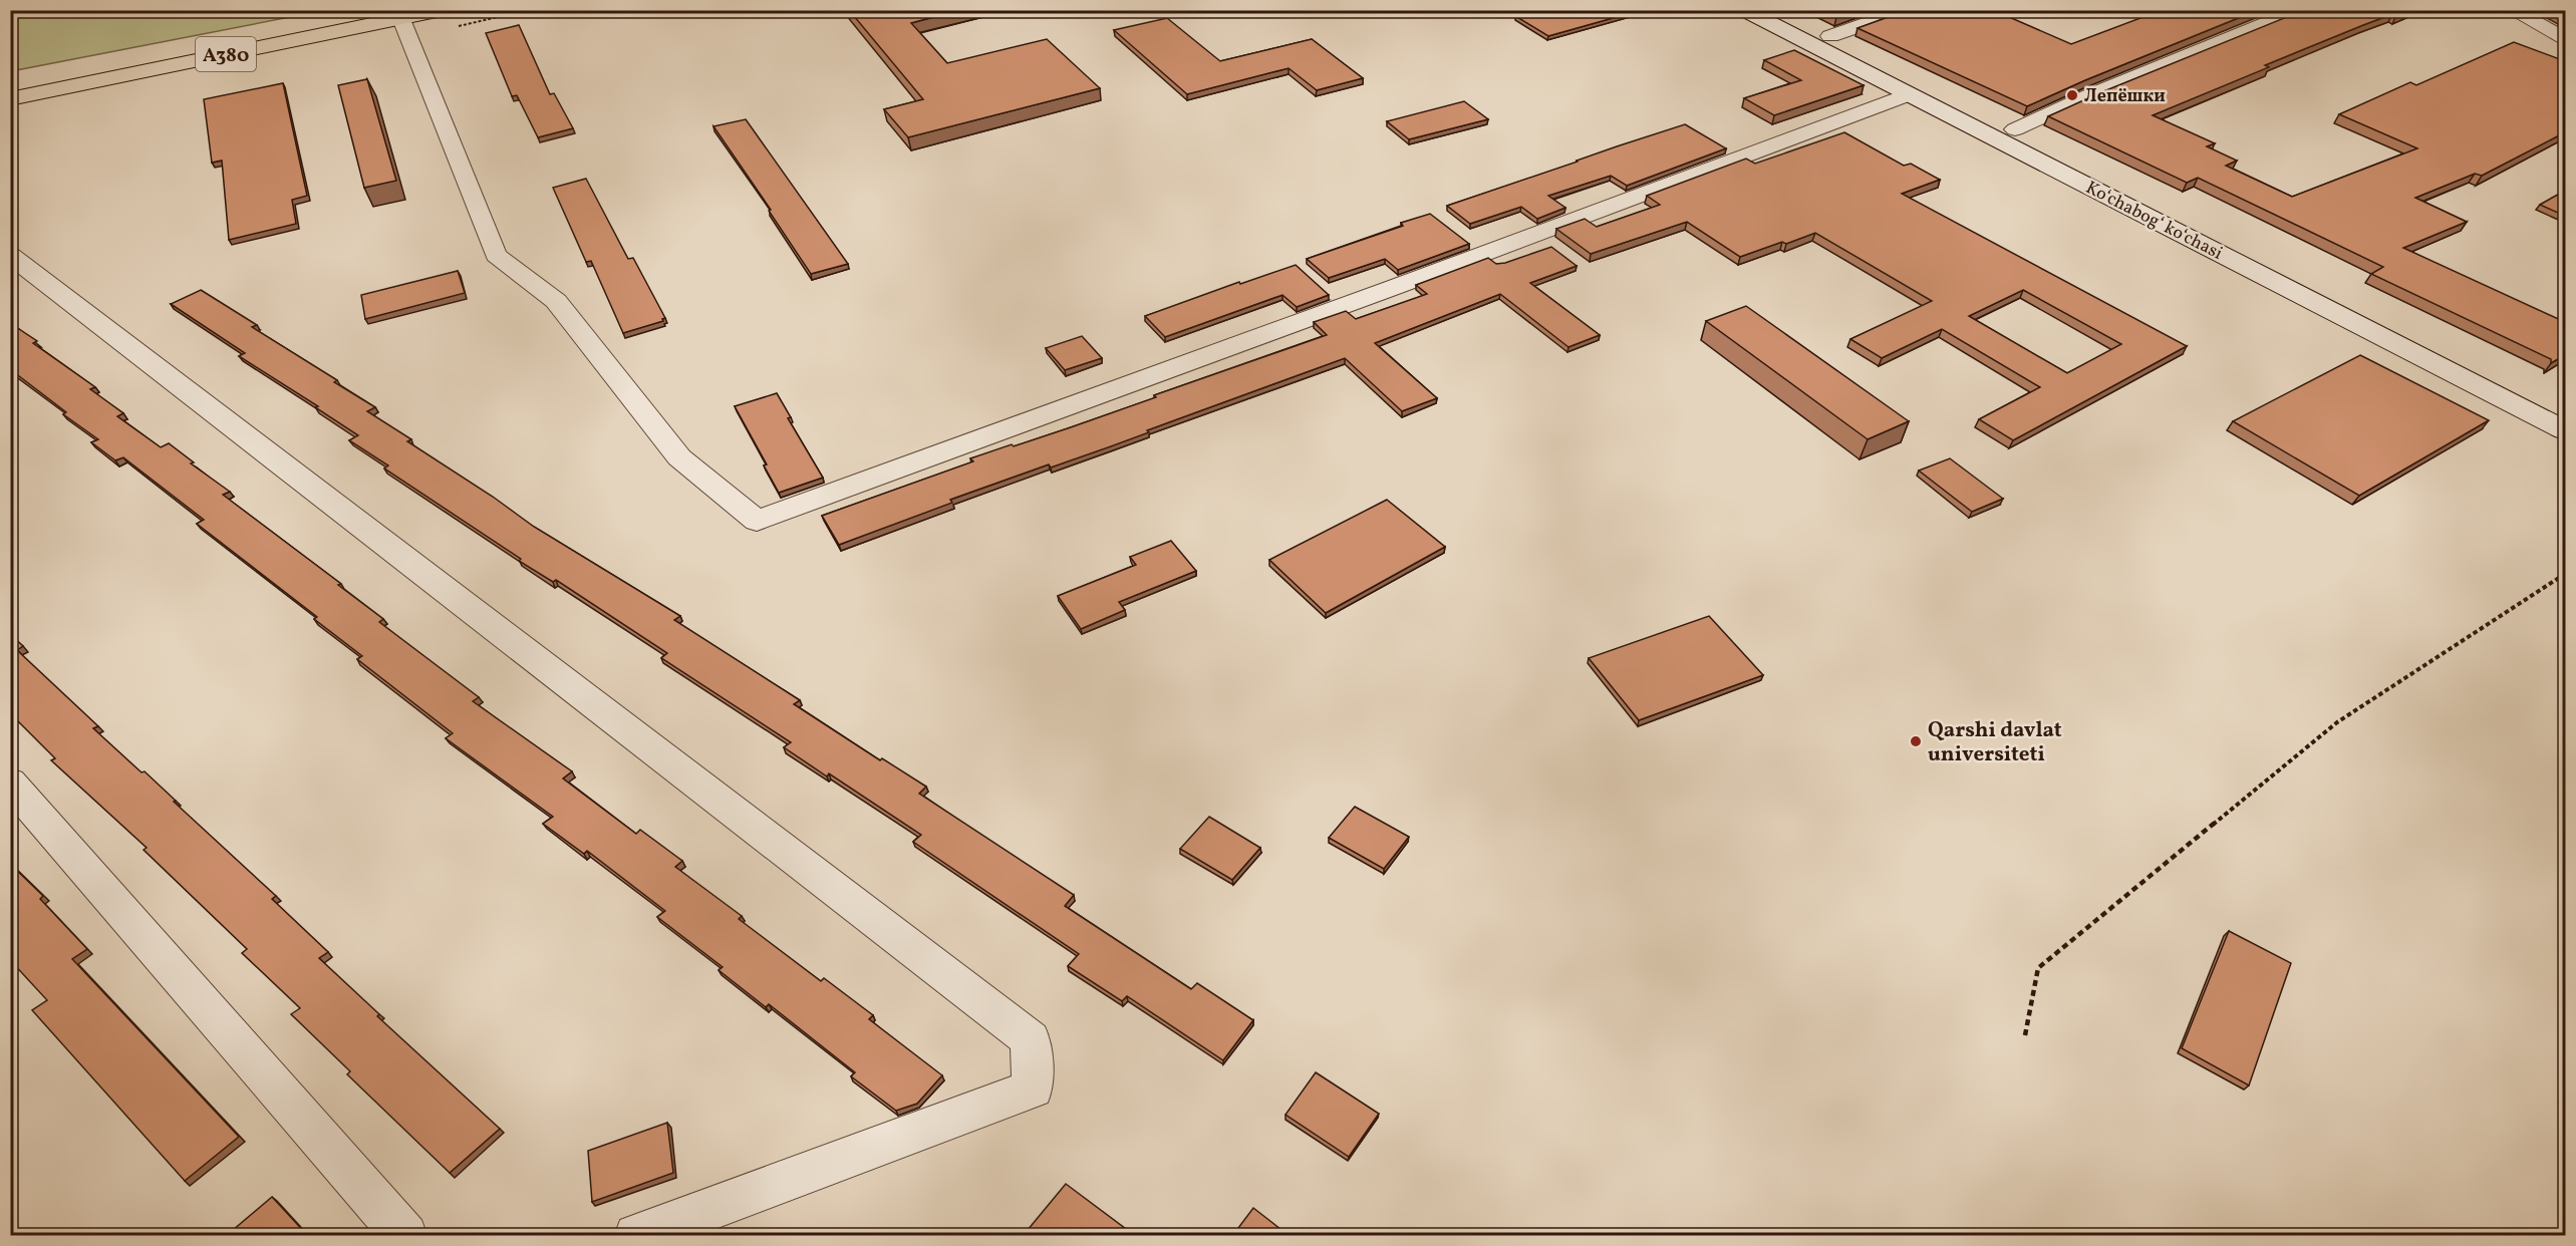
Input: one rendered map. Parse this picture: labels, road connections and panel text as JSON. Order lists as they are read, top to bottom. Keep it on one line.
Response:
{"streets":{"highway":["A380"],"main road":["Ko‘chabog‘ ko‘chasi"]},"places":["Лепёшки","Qarshi davlat universiteti"]}
